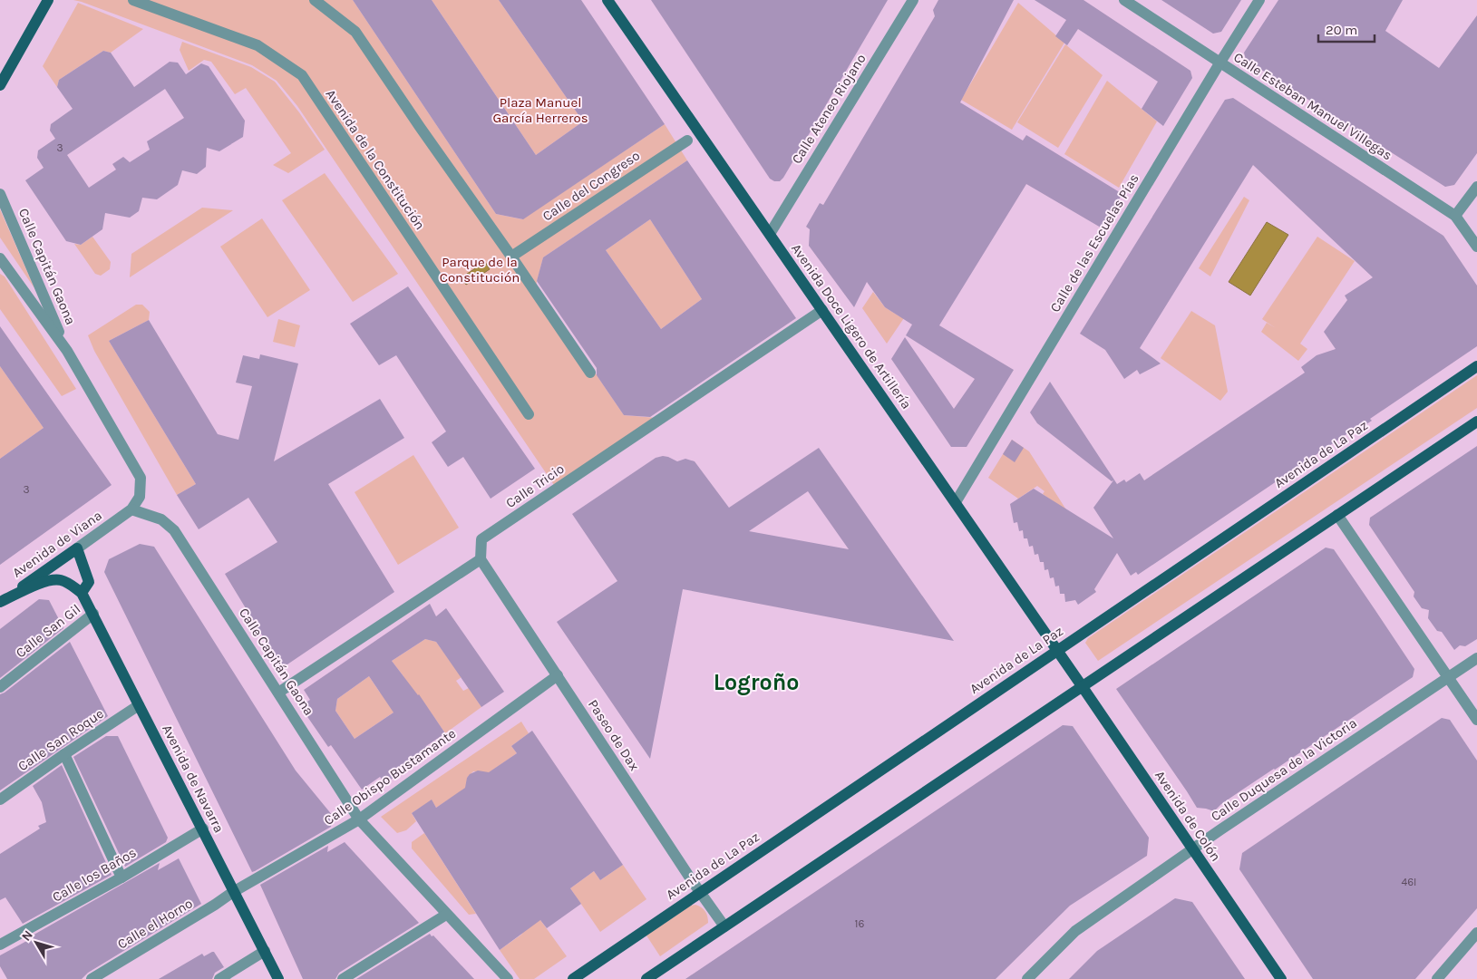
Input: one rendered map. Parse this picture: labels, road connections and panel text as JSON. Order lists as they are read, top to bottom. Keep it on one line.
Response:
{"streets":{"main road":["Avenida Doce Ligero de Artillería","Avenida de La Paz","Avenida de Viana","Avenida de Navarra","Avenida de Colón"],"street":["Calle Esteban Manuel Villegas","Calle Ateneo Riojano","Avenida de la Constitución","Calle del Congreso","Calle de las Escuelas Pías","Calle Capitán Gaona","Calle Tricio","Calle San Gil","Paseo de Dax","Calle San Roque","Calle Duquesa de la Victoria","Calle Obispo Bustamante","Calle los Baños","Calle el Horno"]},"crossings":[["Calle Esteban Manuel Villegas","Calle de las Escuelas Pías"],["Calle Ateneo Riojano","Avenida Doce Ligero de Artillería"],["Calle de las Escuelas Pías","Avenida Doce Ligero de Artillería"],["Calle Capitán Gaona","Avenida de Viana"],["Calle Capitán Gaona","Calle Obispo Bustamante"],["Avenida Doce Ligero de Artillería","Avenida de La Paz"],["Avenida Doce Ligero de Artillería","Calle Tricio"],["Avenida Doce Ligero de Artillería","Avenida de Colón"],["Avenida de La Paz","Paseo de Dax"],["Calle Tricio","Paseo de Dax"],["Avenida de Viana","Avenida de Navarra"],["Calle San Gil","Avenida de Navarra"],["Paseo de Dax","Calle Obispo Bustamante"],["Calle San Roque","Avenida de Navarra"],["Calle Duquesa de la Victoria","Avenida de Colón"],["Calle Obispo Bustamante","Avenida de Navarra"],["Calle Obispo Bustamante","Calle el Horno"],["Avenida de Navarra","Calle los Baños"],["Avenida de Navarra","Calle el Horno"]],"districts":["Logroño"],"parks":["Plaza Manuel García Herreros","Parque de la Constitución"],"house_numbers":["3","3","46I","16"],"scale_bar":"20 m","north":"top left"}
